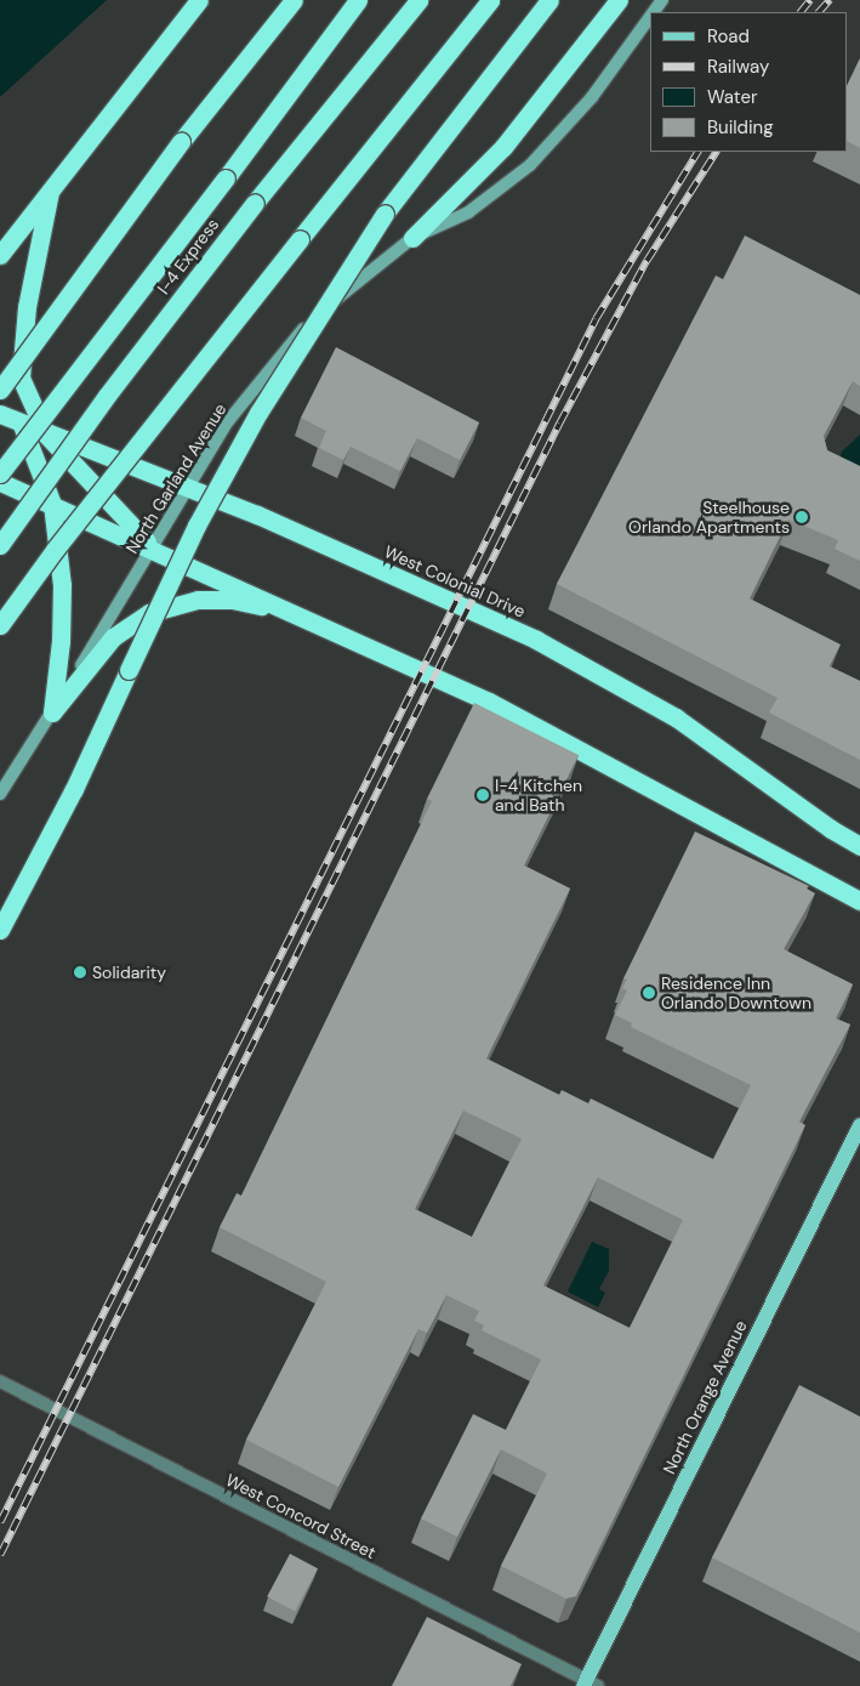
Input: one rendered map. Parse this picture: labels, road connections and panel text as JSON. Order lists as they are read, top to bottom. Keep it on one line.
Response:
{"streets":{"highway":["I-4 Express","West Colonial Drive"],"main road":["North Orange Avenue"],"street":["North Garland Avenue","West Concord Street"]},"crossings":[["North Garland Avenue","West Colonial Drive"],["North Orange Avenue","West Concord Street"]],"places":["Steelhouse Orlando Apartments","I-4 Kitchen and Bath","Solidarity","Residence Inn Orlando Downtown"],"legend":["Road","Railway","Water","Building"]}
